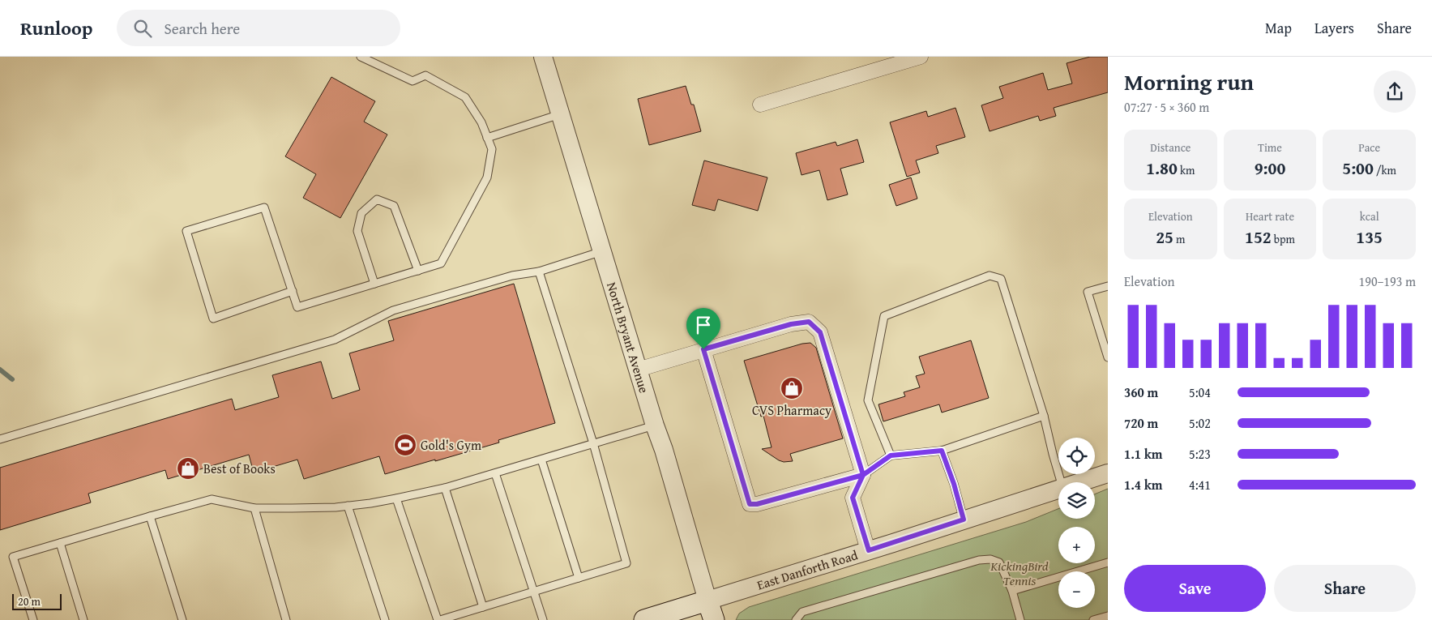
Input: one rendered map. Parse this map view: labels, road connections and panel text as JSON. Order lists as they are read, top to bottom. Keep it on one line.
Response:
{"streets":{"main road":["North Bryant Avenue","East Danforth Road"]},"crossings":[["North Bryant Avenue","East Danforth Road"]],"parks":["KickingBird Tennis"],"places":{"shop":["CVS Pharmacy","Best of Books"],"sports":["Gold's Gym"]},"scale_bar":"20 m","page":{"header":"Runloop","search":"Search here","nav":["Map","Layers","Share"],"heading":["Morning run","07:27 · 5 × 360 m"],"stats":[["Distance","1.80 km"],["Time","9:00"],["Pace","5:00 /km"],["Elevation","25 m"],["Heart rate","152 bpm"],["kcal","135"]],"chart":["Elevation","190–193 m"],"list":[{"name":"360 m","note":"5:04"},{"name":"720 m","note":"5:02"},{"name":"1.1 km","note":"5:23"},{"name":"1.4 km","note":"4:41"}],"map_buttons":["+","−"],"buttons":["Save","Share"],"scale":"20 m"}}
